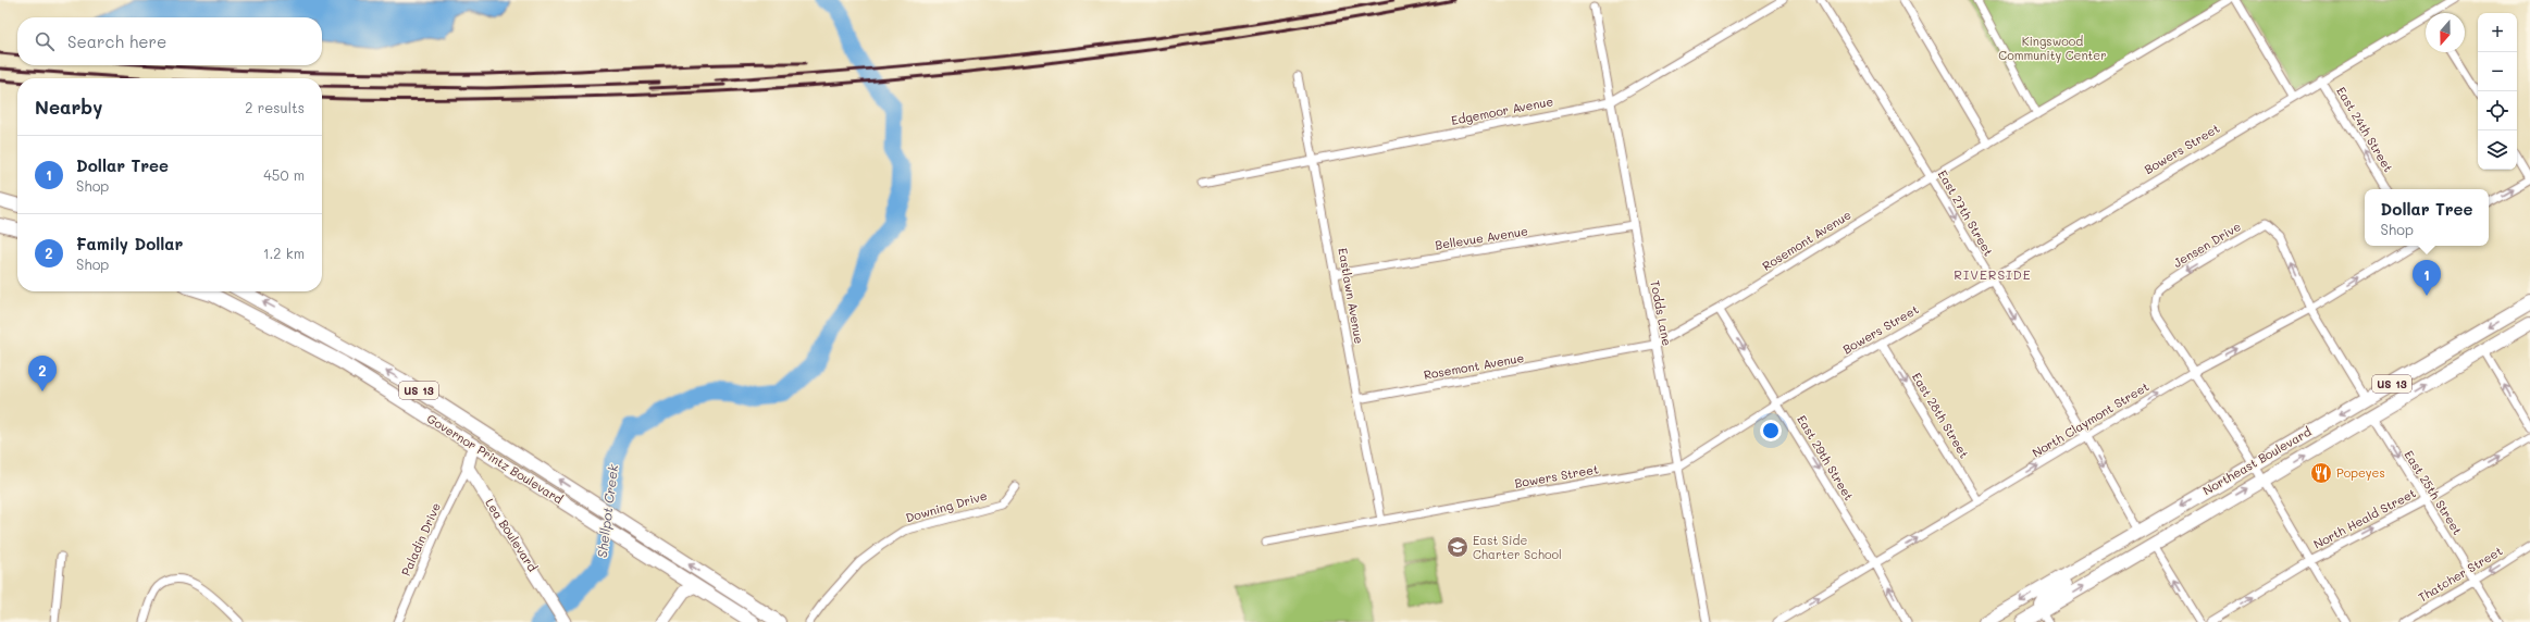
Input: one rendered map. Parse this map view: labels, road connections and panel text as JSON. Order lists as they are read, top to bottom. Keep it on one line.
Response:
{"streets":{"main road":["US 13","Governor Printz Boulevard","Northeast Boulevard"],"street":["Edgemoor Avenue","East 24th Street","Bowers Street","East 27th Street","Bellevue Avenue","Rosemont Avenue","Jensen Drive","Eastlawn Avenue","Todds Lane","East 28th Street","North Claymont Street","East 29th Street","East 25th Street","Downing Drive","North Heald Street","Lea Boulevard","Paladin Drive","Thatcher Street"]},"crossings":[["Edgemoor Avenue","Eastlawn Avenue"],["Edgemoor Avenue","Todds Lane"],["East 24th Street","Bowers Street"],["Bowers Street","East 27th Street"],["Bowers Street","Eastlawn Avenue"],["Bowers Street","Todds Lane"],["Bowers Street","East 28th Street"],["Bowers Street","East 29th Street"],["East 27th Street","Rosemont Avenue"],["East 27th Street","North Claymont Street"],["East 27th Street","Northeast Boulevard"],["Bellevue Avenue","Eastlawn Avenue"],["Bellevue Avenue","Todds Lane"],["Rosemont Avenue","Eastlawn Avenue"],["Rosemont Avenue","Todds Lane"],["Rosemont Avenue","East 29th Street"],["Jensen Drive","North Claymont Street"],["East 28th Street","North Claymont Street"],["North Claymont Street","East 29th Street"],["Northeast Boulevard","East 25th Street"],["East 25th Street","North Heald Street"],["East 25th Street","Thatcher Street"],["Lea Boulevard","Paladin Drive"]],"one_way":["East 24th Street","East 27th Street","East 28th Street","North Claymont Street","East 25th Street","North Heald Street","Thatcher Street"],"districts":["RIVERSIDE"],"water":["Shellpot Creek"],"parks":["Kingswood Community Center"],"places":{"restaurant":["Popeyes"],"school or university":["East Side Charter School"]},"north":"bottom","page":{"map_buttons":["+","−"],"search":"Search here","heading":["Nearby","2 results"],"list":[{"mark":"1","name":"Dollar Tree","note":"Shop","value":"450 m"},{"mark":"2","name":"Family Dollar","note":"Shop","value":"1.2 km"}],"popup":["Dollar Tree","Shop"],"pins":["1","2"]}}
